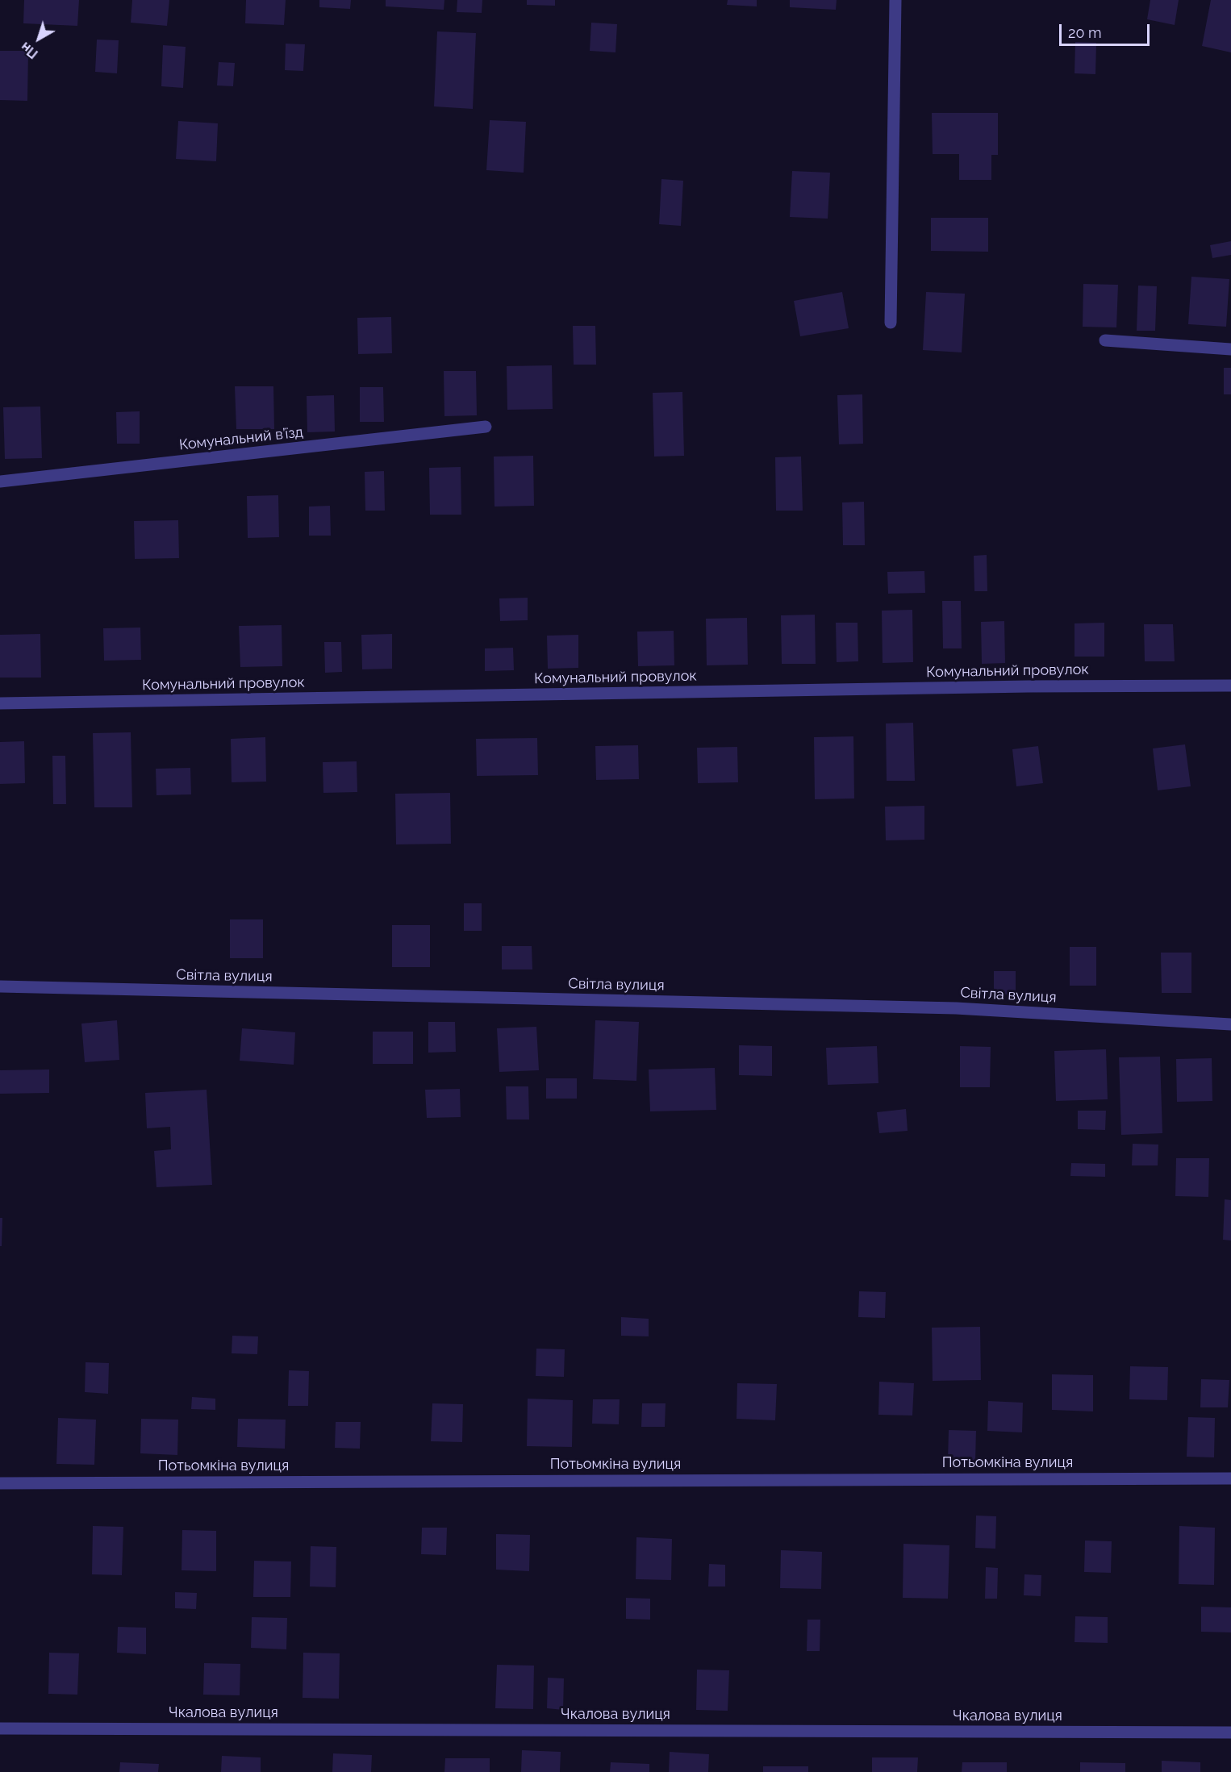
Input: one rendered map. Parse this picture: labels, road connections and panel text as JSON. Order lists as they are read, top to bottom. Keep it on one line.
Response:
{"streets":{"street":["Комунальний в’їзд","Комунальний провулок","Світла вулиця","Потьомкіна вулиця","Чкалова вулиця"]},"scale_bar":"20 m","north":"bottom left"}
